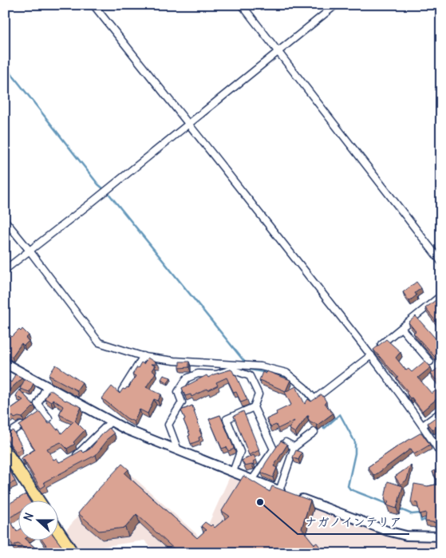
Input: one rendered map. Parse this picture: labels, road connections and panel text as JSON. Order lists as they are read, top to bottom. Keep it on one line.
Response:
{"places":["ナガノインテリア"],"north":"left"}
